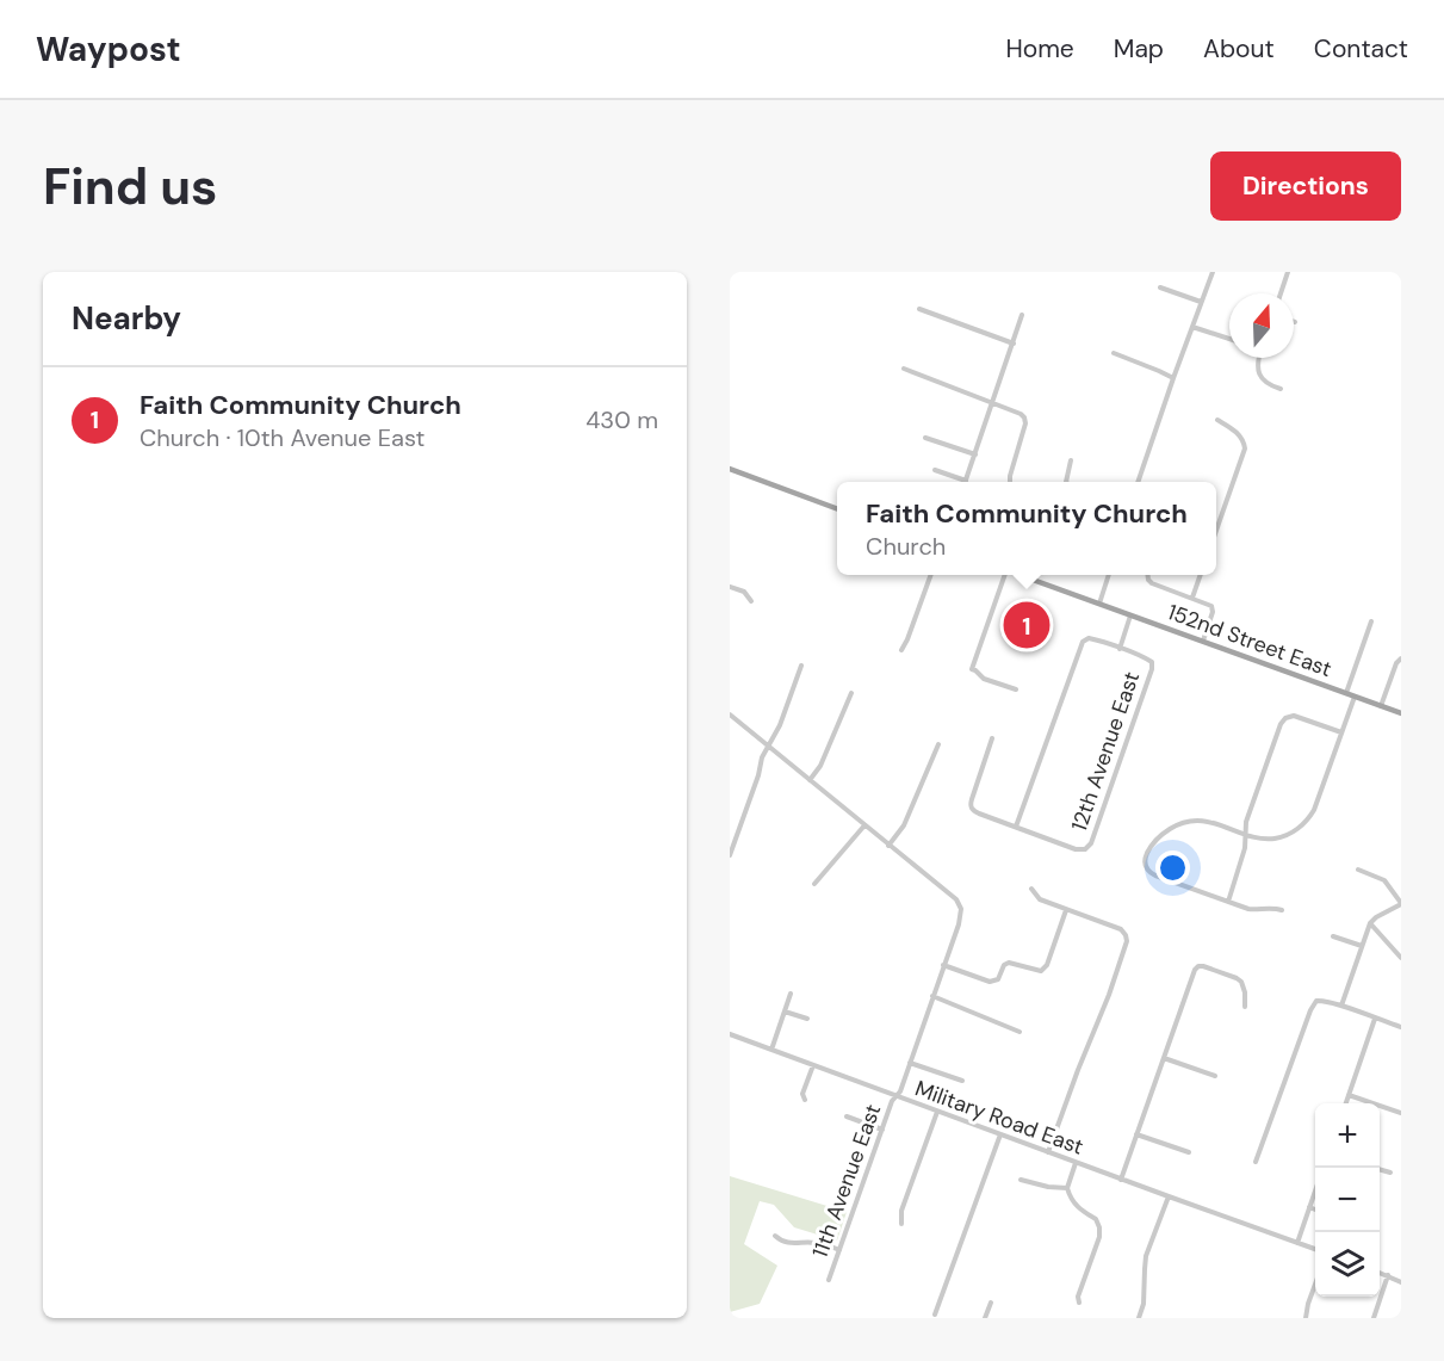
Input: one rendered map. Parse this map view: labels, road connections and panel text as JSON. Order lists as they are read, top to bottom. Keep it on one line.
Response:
{"streets":{"main road":["152nd Street East"],"street":["12th Avenue East","Military Road East","11th Avenue East"]},"crossings":[["Military Road East","11th Avenue East"]],"north":"top","page":{"header":"Waypost","nav":["Home","Map","About","Contact"],"buttons":"Directions","title":"Find us","heading":"Nearby","list":[{"mark":"1","name":"Faith Community Church","note":"Church · 10th Avenue East","value":"430 m"}],"popup":["Faith Community Church","Church"],"pins":"1","map_buttons":["+","−"]}}
